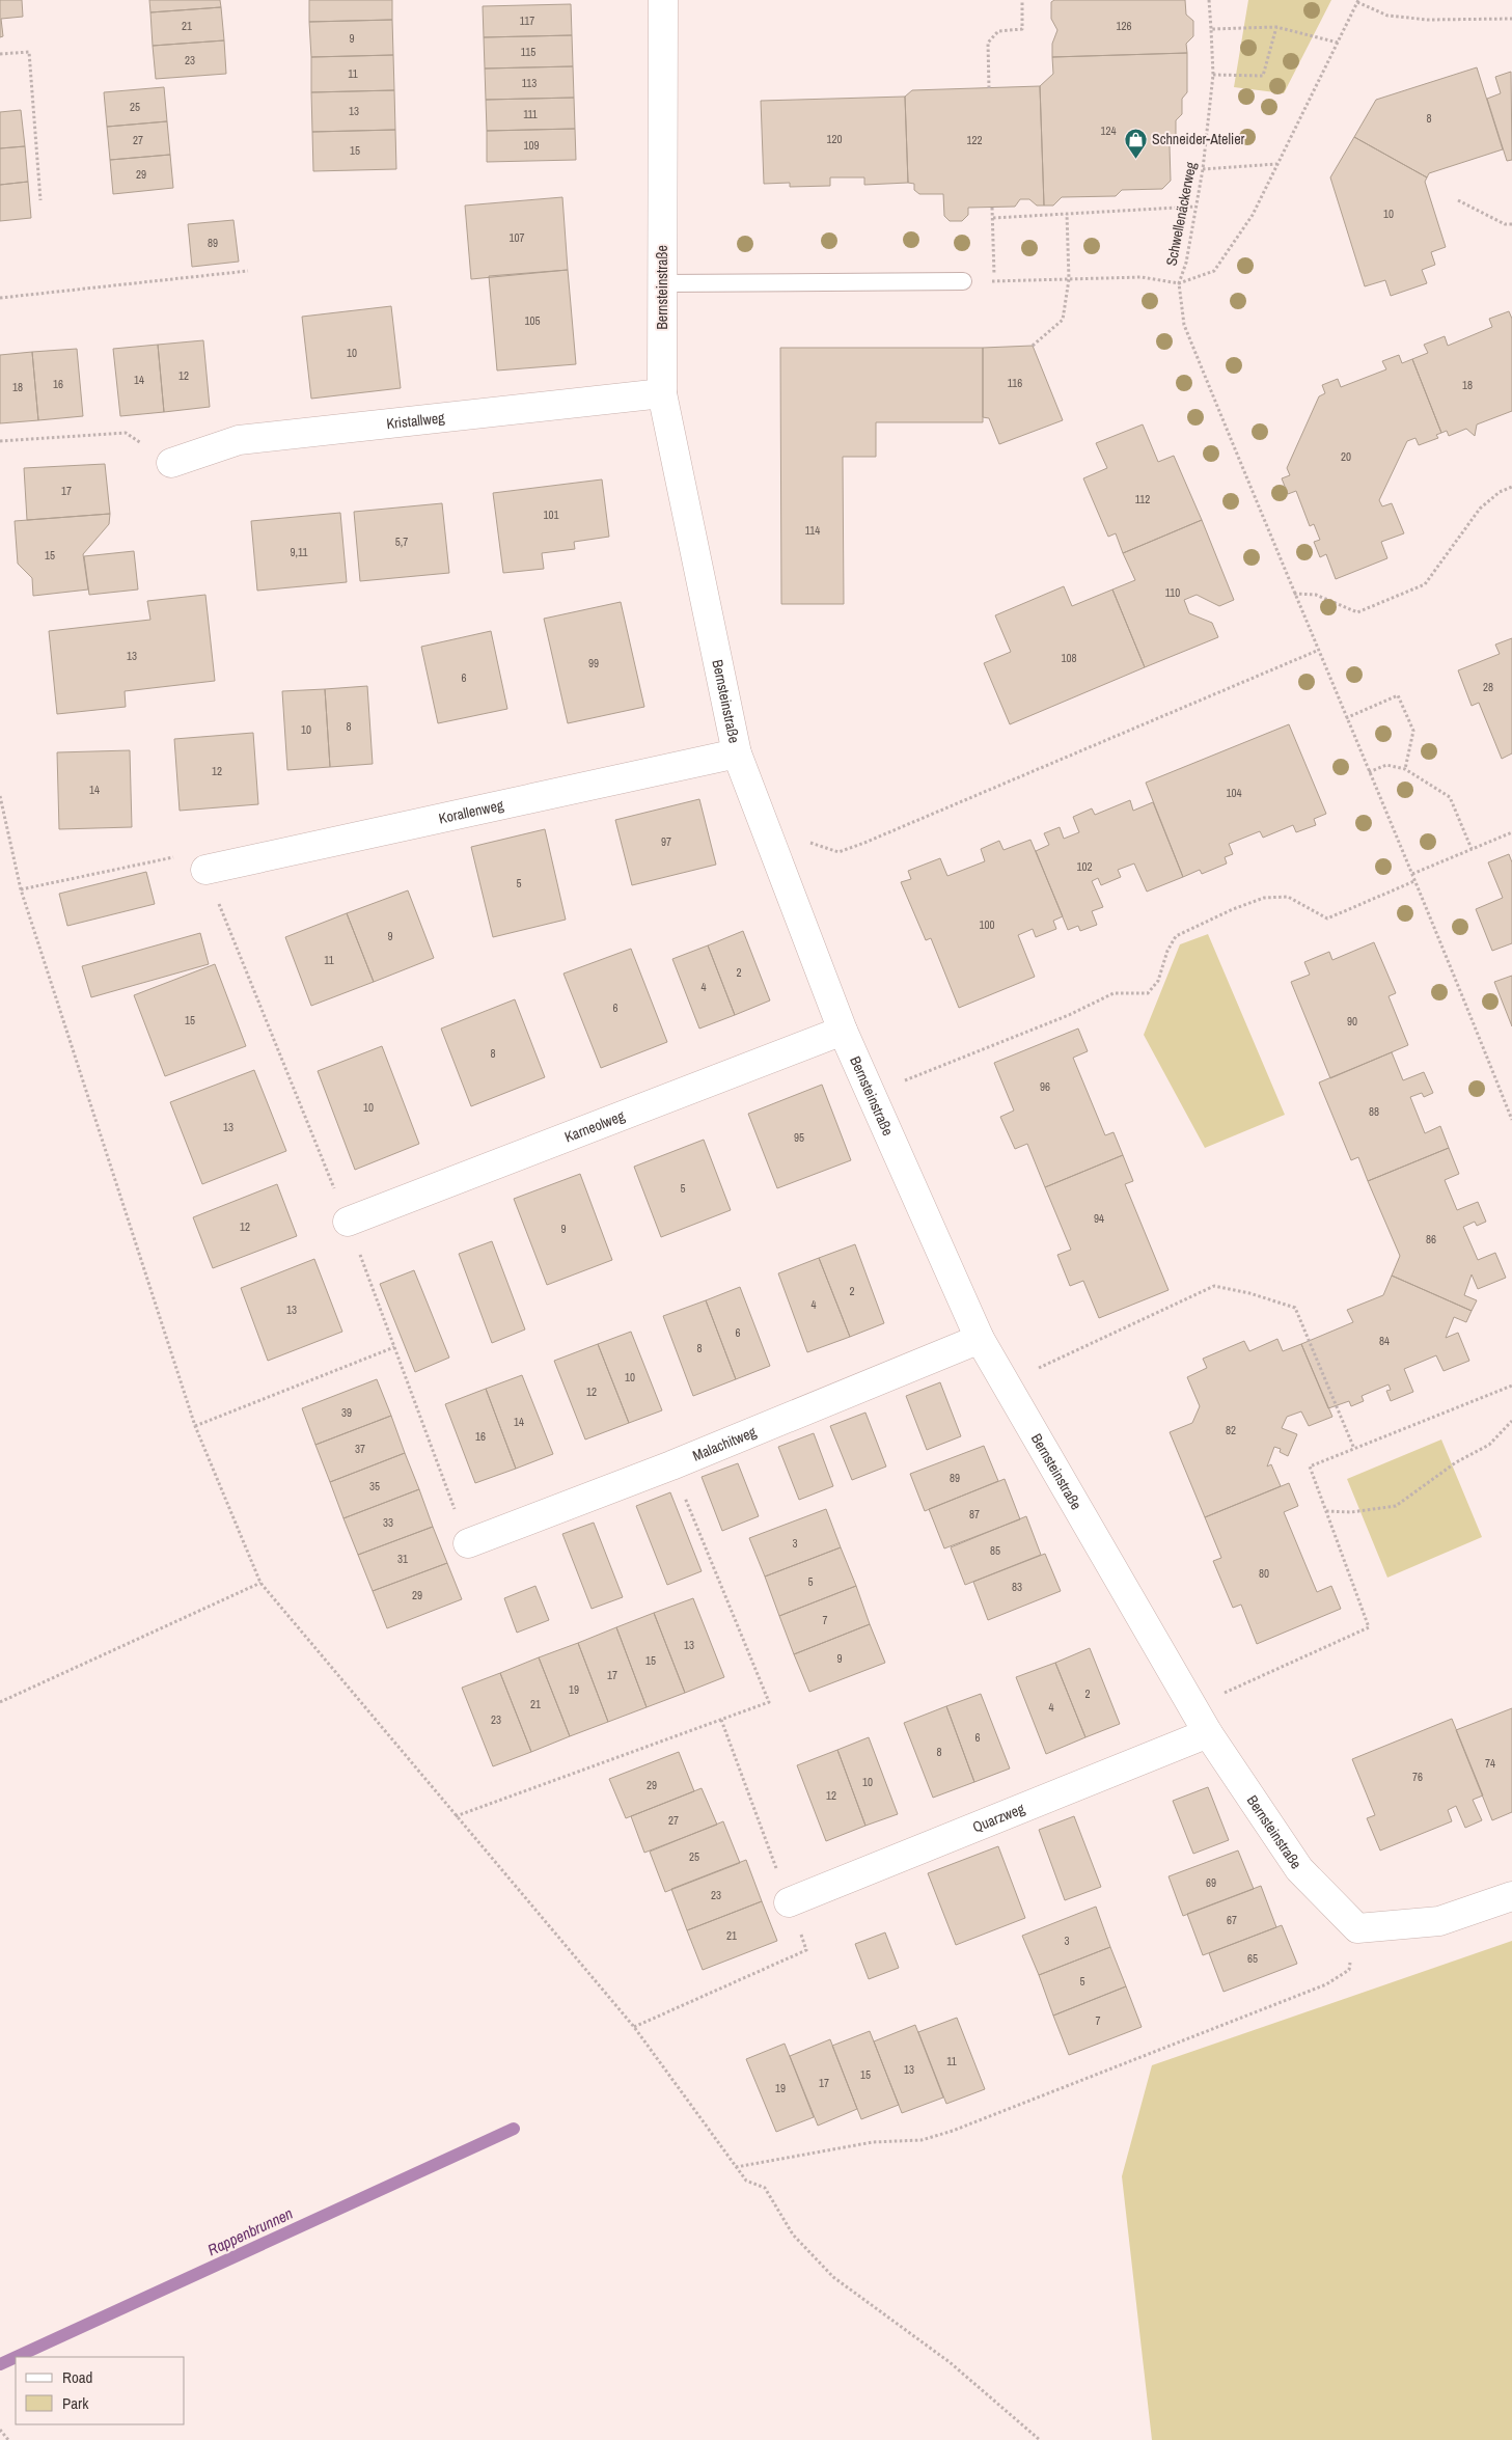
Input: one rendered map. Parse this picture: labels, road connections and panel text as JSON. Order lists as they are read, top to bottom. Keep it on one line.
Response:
{"streets":{"street":["Bernsteinstraße","Kristallweg","Korallenweg","Karneolweg","Malachitweg","Quarzweg"],"path":["Schwellenäckerweg"]},"crossings":[["Bernsteinstraße","Kristallweg"],["Bernsteinstraße","Korallenweg"],["Bernsteinstraße","Karneolweg"],["Bernsteinstraße","Malachitweg"],["Bernsteinstraße","Quarzweg"]],"water":["Rappenbrunnen"],"places":{"shop":["Schneider-Atelier"]},"house_numbers":["117","21","126","9","115","23","11","113","25","13","111","8","124","120","27","122","109","15","29","10","107","89","105","10","12","14","116","16","18","18","20","17","112","101","114","5,7","9,11","15","110","13","108","99","6","28","8","10","12","14","104","97","102","5","100","9","11","2","4","6","15","90","8","96","10","88","13","95","5","94","12","9","86","2","4","13","6","84","8","10","12","39","14","82","16","37","89","35","87","33","3","85","31","80","5","83","29","7","13","9","15","17","19","2","21","4","23","6","8","74","76","10","29","12","27","25","69","23","67","21","3","65","5","7","11","13","15","17","19"],"legend":["Road","Park"]}
